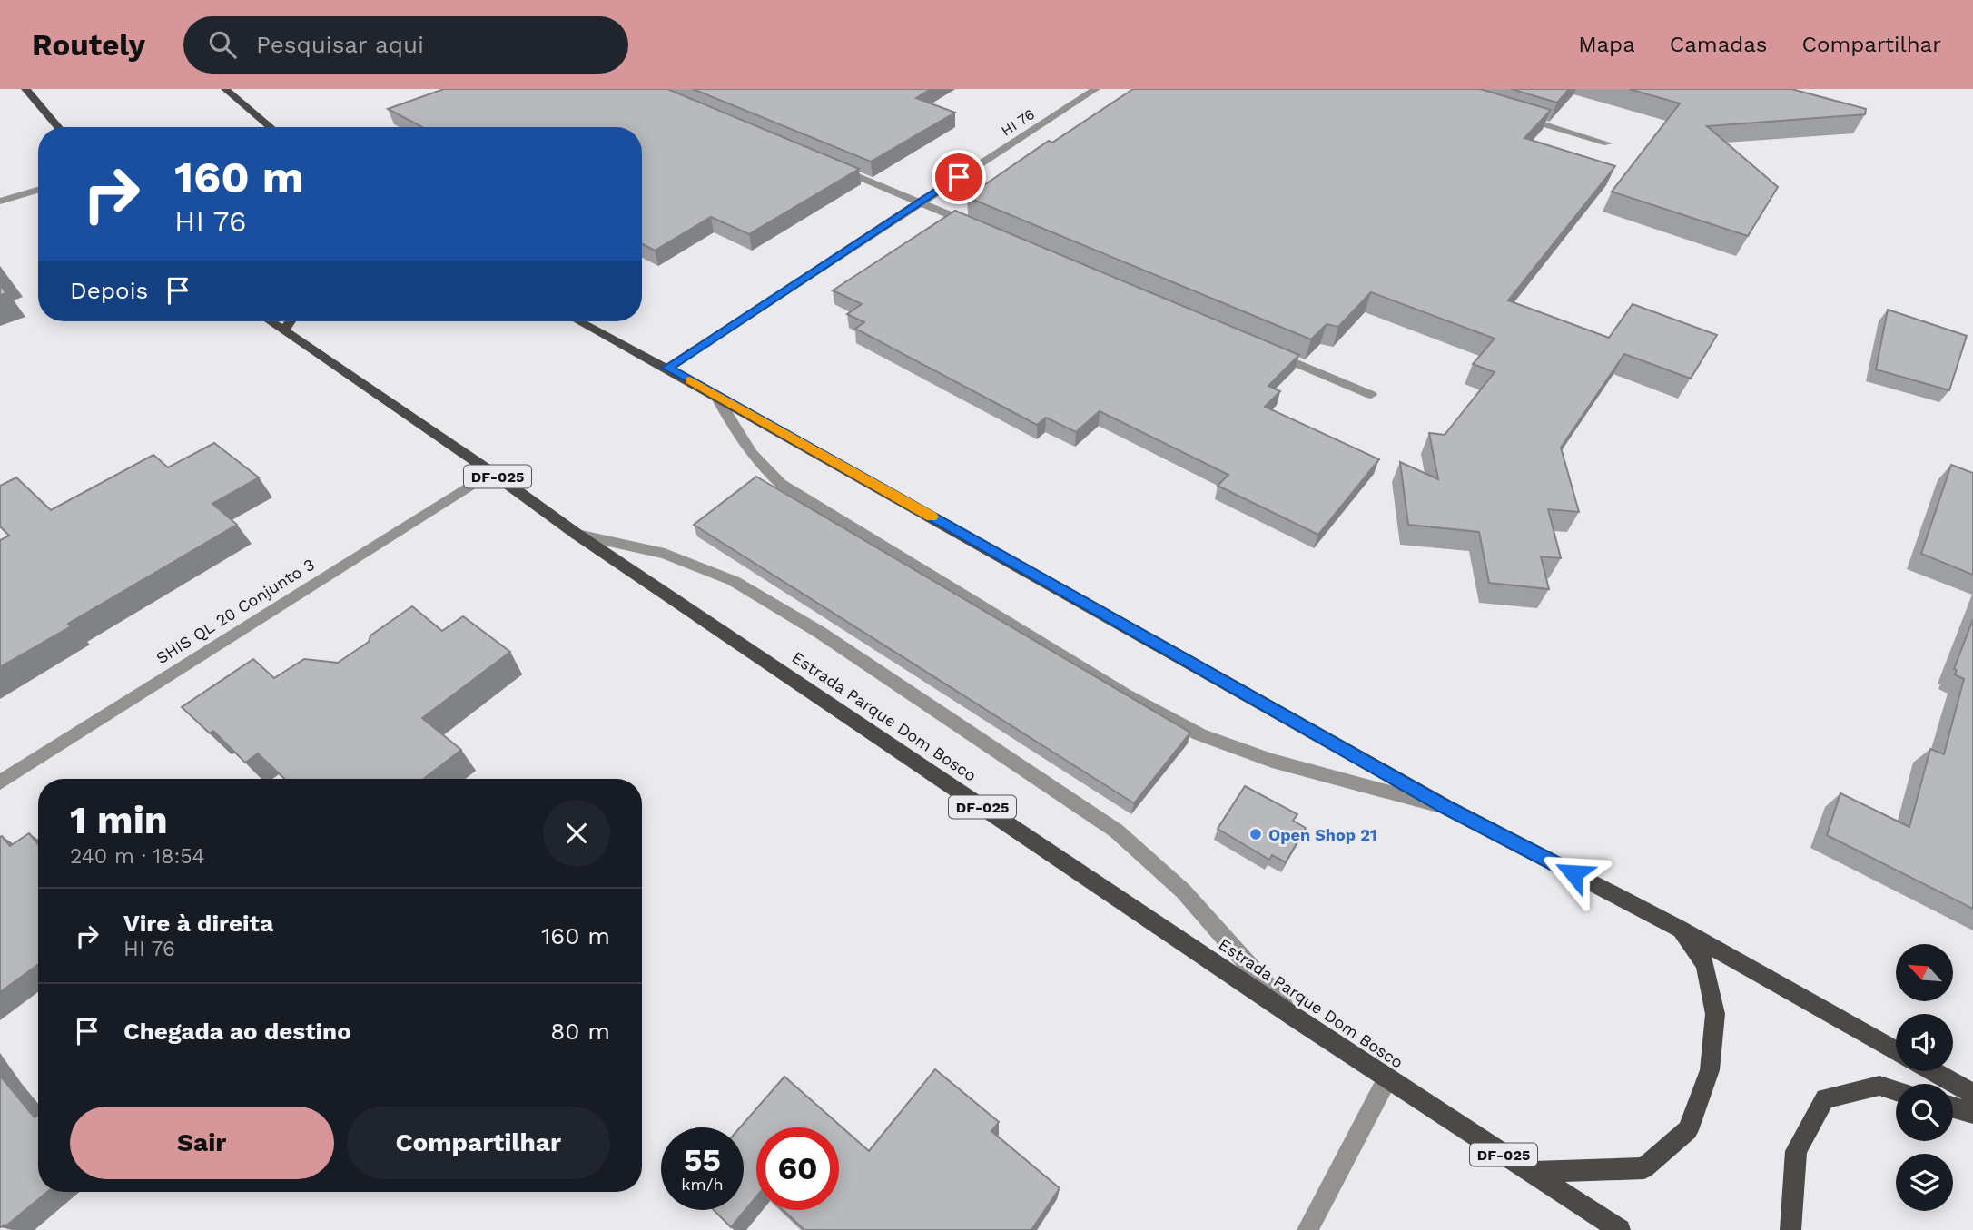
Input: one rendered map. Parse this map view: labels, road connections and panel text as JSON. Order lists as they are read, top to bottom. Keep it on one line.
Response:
{"streets":{"main road":["DF-025","Estrada Parque Dom Bosco"],"street":["HI 76","SHIS QL 20 Conjunto 3"]},"crossings":[["SHIS QL 20 Conjunto 3","Estrada Parque Dom Bosco"]],"places":["Open Shop 21"],"north":"top left","page":{"header":"Routely","search":"Pesquisar aqui","nav":["Mapa","Camadas","Compartilhar"],"turn":["160 m","HI 76"],"then":"Depois","heading":["1 min","240 m · 18:54"],"list":[{"name":"Vire à direita","note":"HI 76","value":"160 m"},{"name":"Chegada ao destino","value":"80 m"}],"buttons":["Sair","Compartilhar"],"speed":"55 km/h","limit":"60"}}
